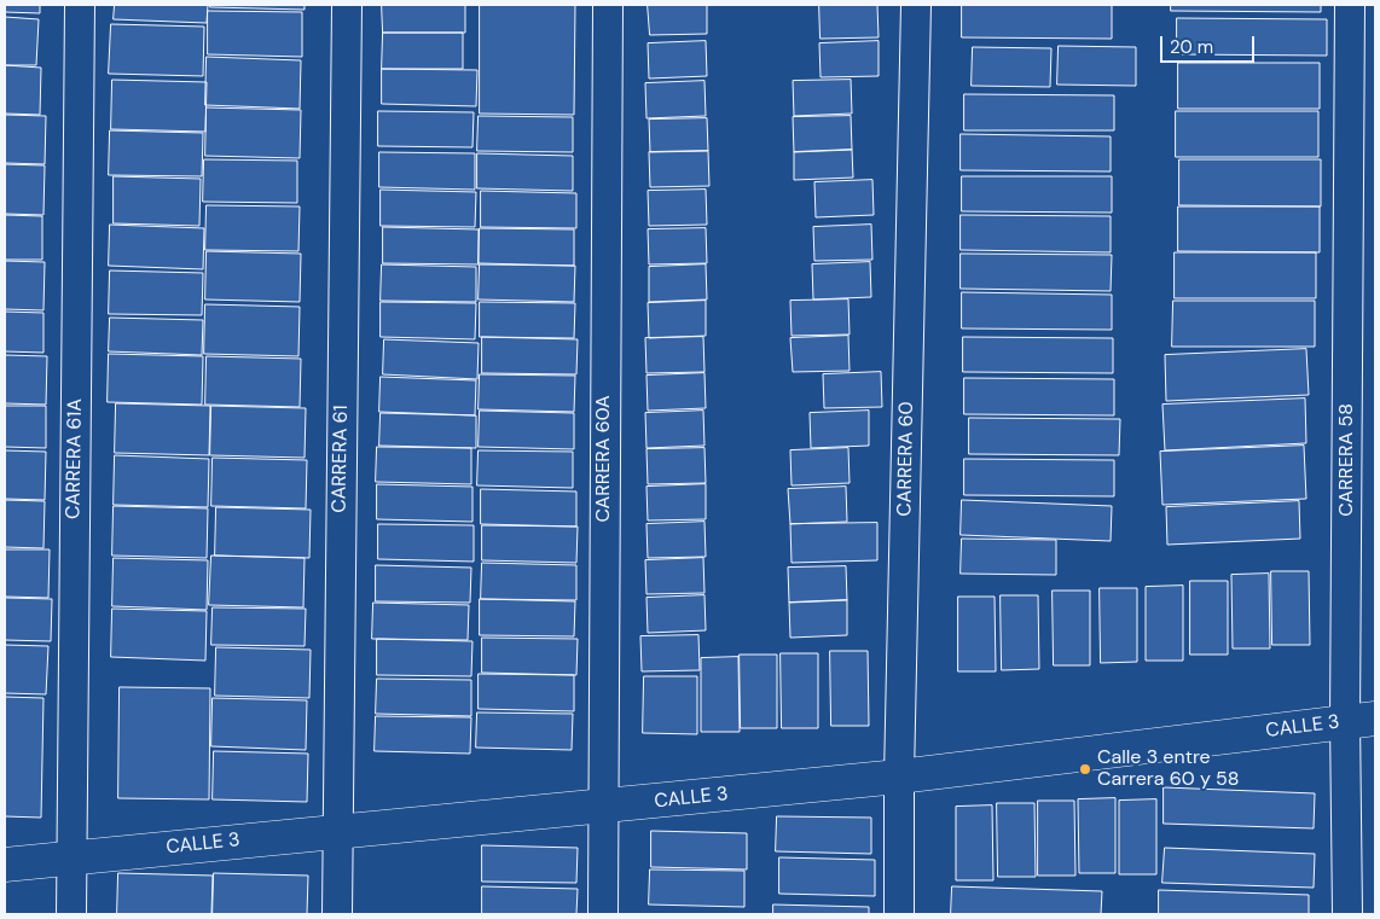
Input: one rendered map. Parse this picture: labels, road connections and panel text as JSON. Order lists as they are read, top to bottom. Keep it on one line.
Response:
{"streets":{"street":["CARRERA 61A","CARRERA 61","CARRERA 60A","CARRERA 60","CARRERA 58","CALLE 3"]},"crossings":[["CARRERA 61A","CALLE 3"],["CARRERA 61","CALLE 3"],["CARRERA 60A","CALLE 3"],["CARRERA 60","CALLE 3"],["CARRERA 58","CALLE 3"]],"places":["Calle 3 entre Carrera 60 y 58"],"scale_bar":"20 m"}
